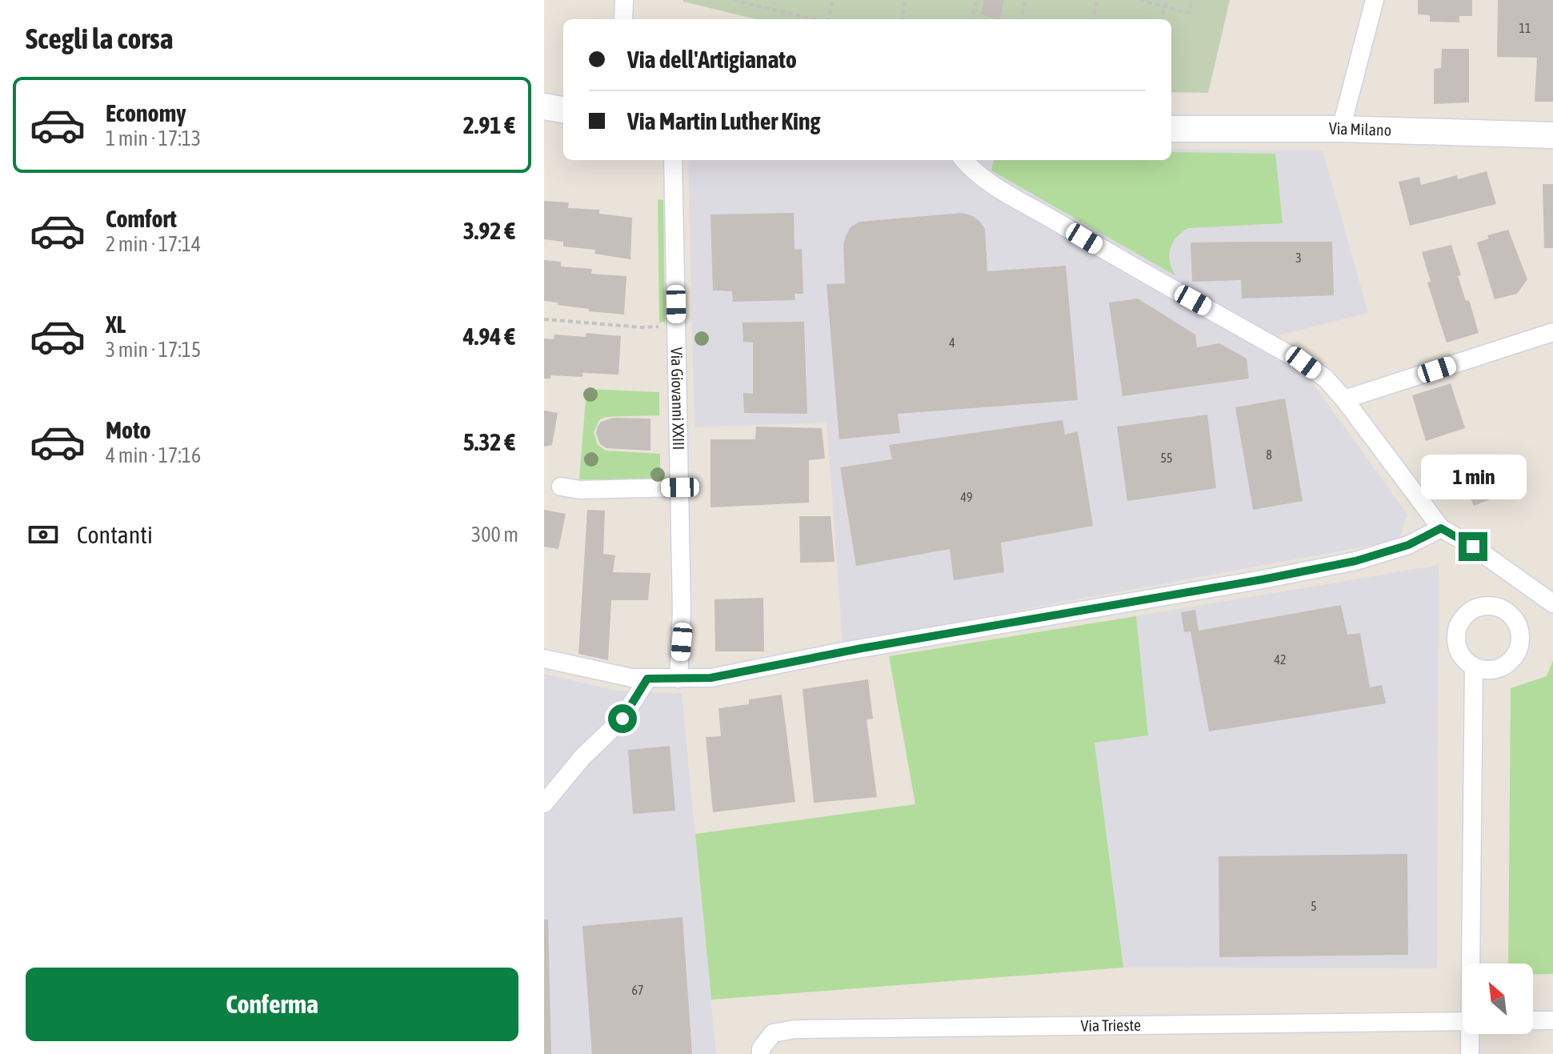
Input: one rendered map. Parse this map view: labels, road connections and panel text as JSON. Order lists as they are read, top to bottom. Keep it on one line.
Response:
{"streets":{"street":["Via Milano","Via Giovanni XXIII","Via Trieste"]},"house_numbers":["11","3","4","8","55","49","42","5","67"],"north":"top left","page":{"heading":"Scegli la corsa","banner":["Via dell'Artigianato","Via Martin Luther King"],"list":[{"name":"Economy","note":"1 min · 17:13","value":"2.91 €"},{"name":"Comfort","note":"2 min · 17:14","value":"3.92 €"},{"name":"XL","note":"3 min · 17:15","value":"4.94 €"},{"name":"Moto","note":"4 min · 17:16","value":"5.32 €"}],"bubble":"1 min","pay":["Contanti","300 m"],"buttons":"Conferma"}}
